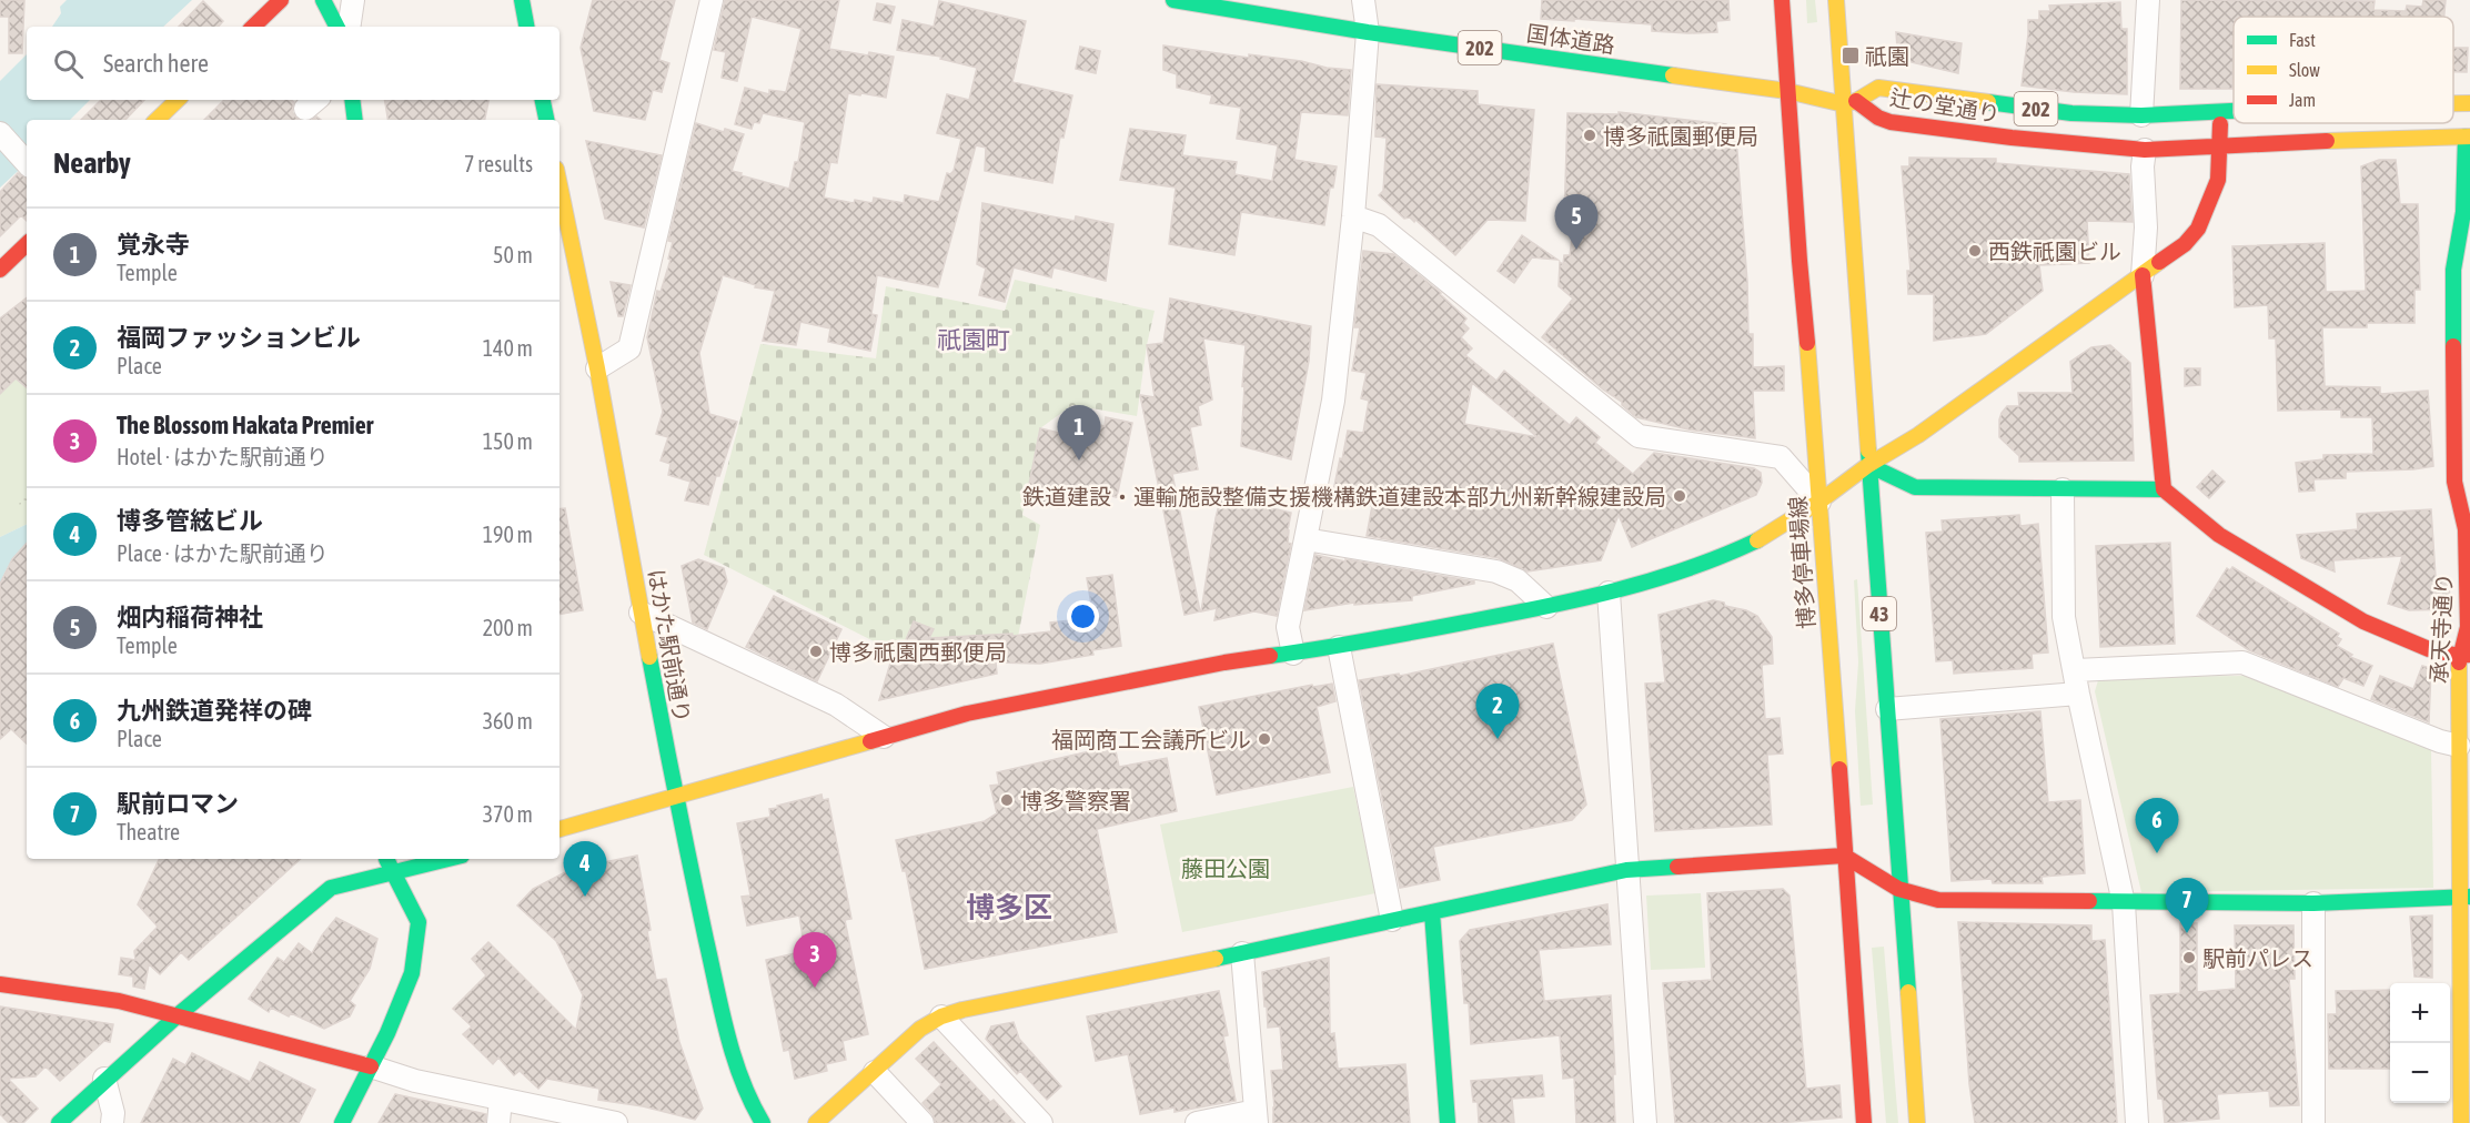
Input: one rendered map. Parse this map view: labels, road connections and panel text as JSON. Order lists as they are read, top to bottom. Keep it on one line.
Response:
{"streets":{"main road":["国体道路","202","辻の堂通り","博多停車場線","43","承天寺通り","はかた駅前通り"]},"crossings":[["国体道路","辻の堂通り"],["国体道路","博多停車場線"],["国体道路","43"],["辻の堂通り","43"],["辻の堂通り","承天寺通り"]],"districts":["祇園町","博多区"],"parks":["藤田公園"],"places":{"transit":["祇園"],"other":["博多祇園郵便局","西鉄祇園ビル","鉄道建設・運輸施設整備支援機構鉄道建設本部九州新幹線建設局","博多祇園西郵便局","福岡商工会議所ビル","博多警察署","駅前パレス"]},"legend":["Fast","Slow","Jam"],"page":{"search":"Search here","heading":["Nearby","7 results"],"pins":["5","1","2","6","4","7","3"],"list":[{"mark":"1","name":"覚永寺","note":"Temple","value":"50 m"},{"mark":"2","name":"福岡ファッションビル","note":"Place","value":"140 m"},{"mark":"3","name":"The Blossom Hakata Premier","note":"Hotel · はかた駅前通り","value":"150 m"},{"mark":"4","name":"博多管絃ビル","note":"Place · はかた駅前通り","value":"190 m"},{"mark":"5","name":"畑内稲荷神社","note":"Temple","value":"200 m"},{"mark":"6","name":"九州鉄道発祥の碑","note":"Place","value":"360 m"},{"mark":"7","name":"駅前ロマン","note":"Theatre","value":"370 m"}],"map_buttons":["+","−"]}}
